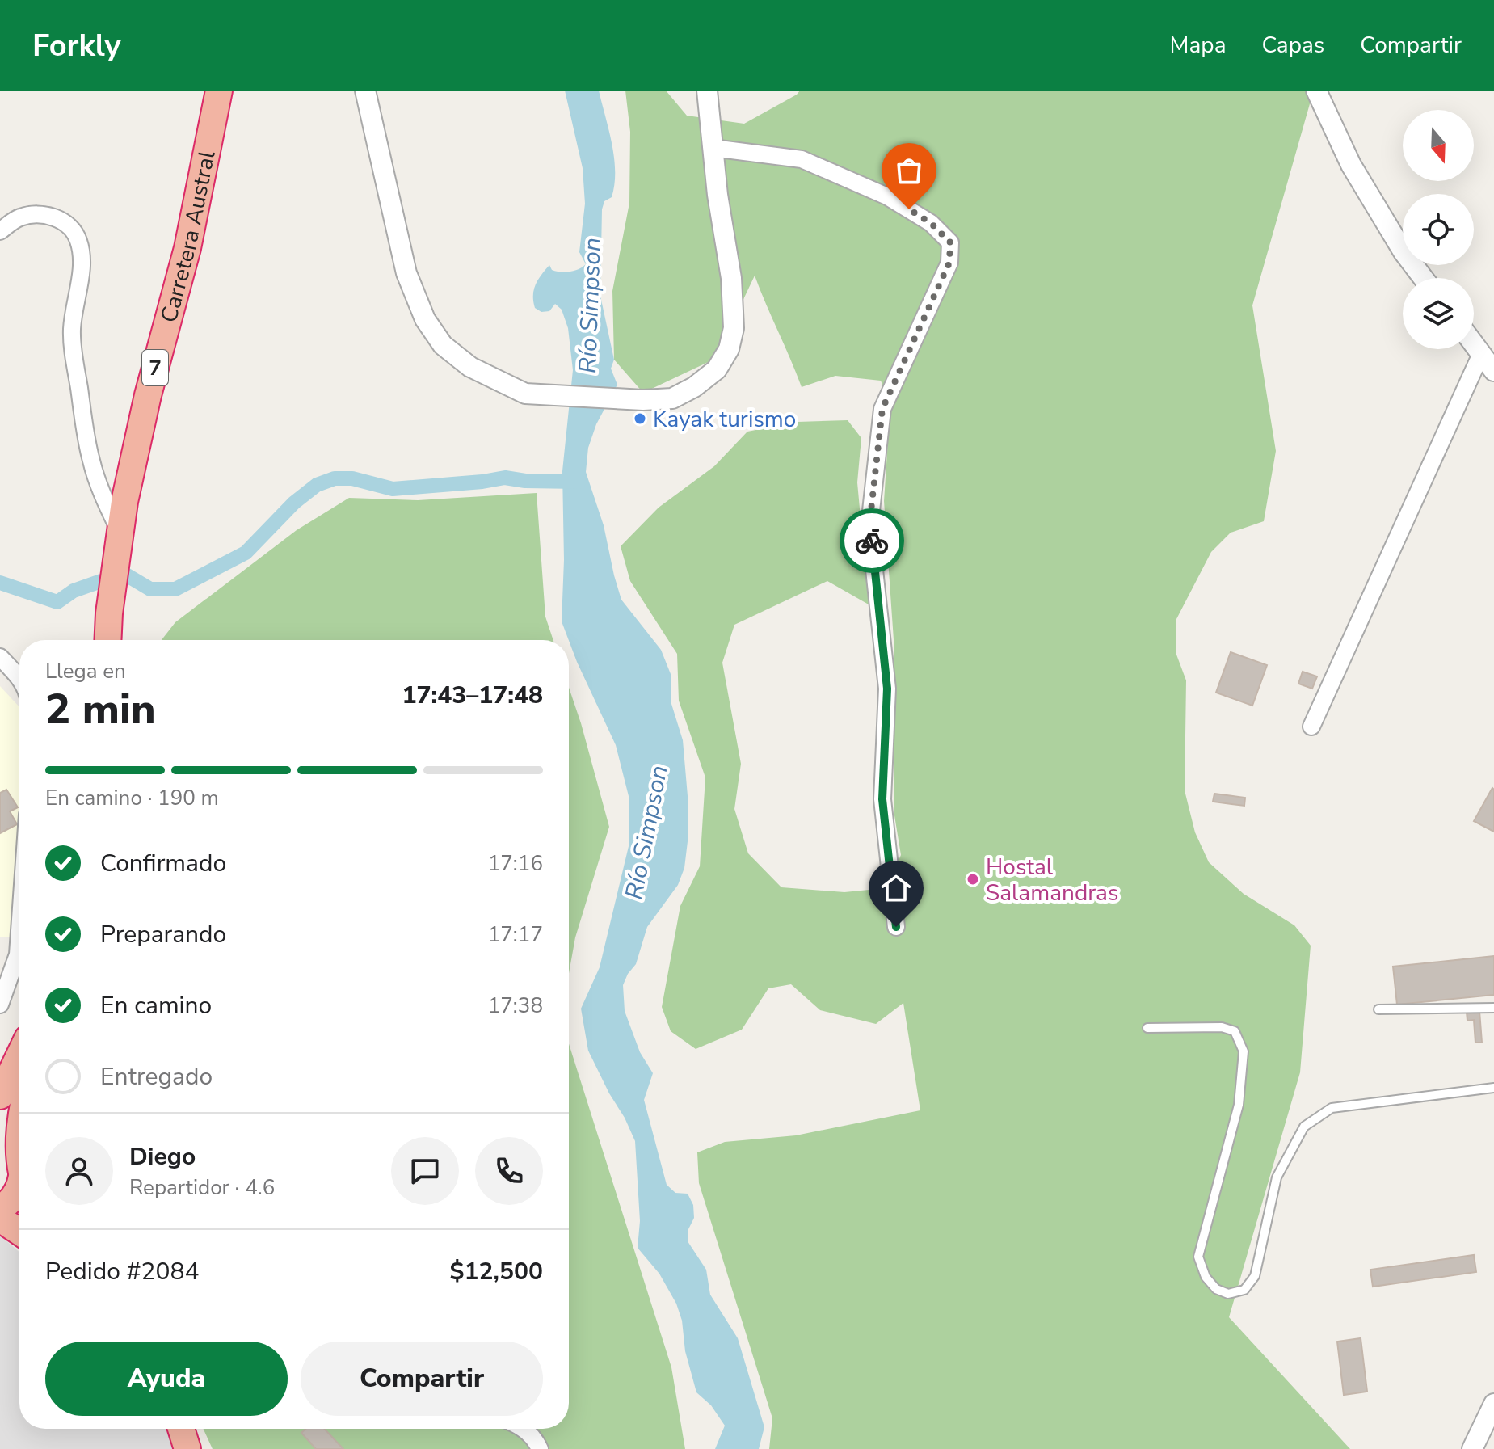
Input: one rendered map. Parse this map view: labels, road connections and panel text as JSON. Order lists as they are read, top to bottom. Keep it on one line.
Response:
{"streets":{"highway":["Carretera Austral","7"]},"water":["Río Simpson"],"places":["Kayak turismo","Hostal Salamandras"],"north":"bottom","page":{"header":"Forkly","nav":["Mapa","Capas","Compartir"],"heading":["2 min","Llega en","17:43–17:48"],"panel":["Diego","Repartidor · 4.6","Pedido #2084","$12,500"],"bar":"En camino · 190 m","list":[["Confirmado","17:16"],["Preparando","17:17"],["En camino","17:38"],"Entregado"],"buttons":["Ayuda","Compartir"]}}
